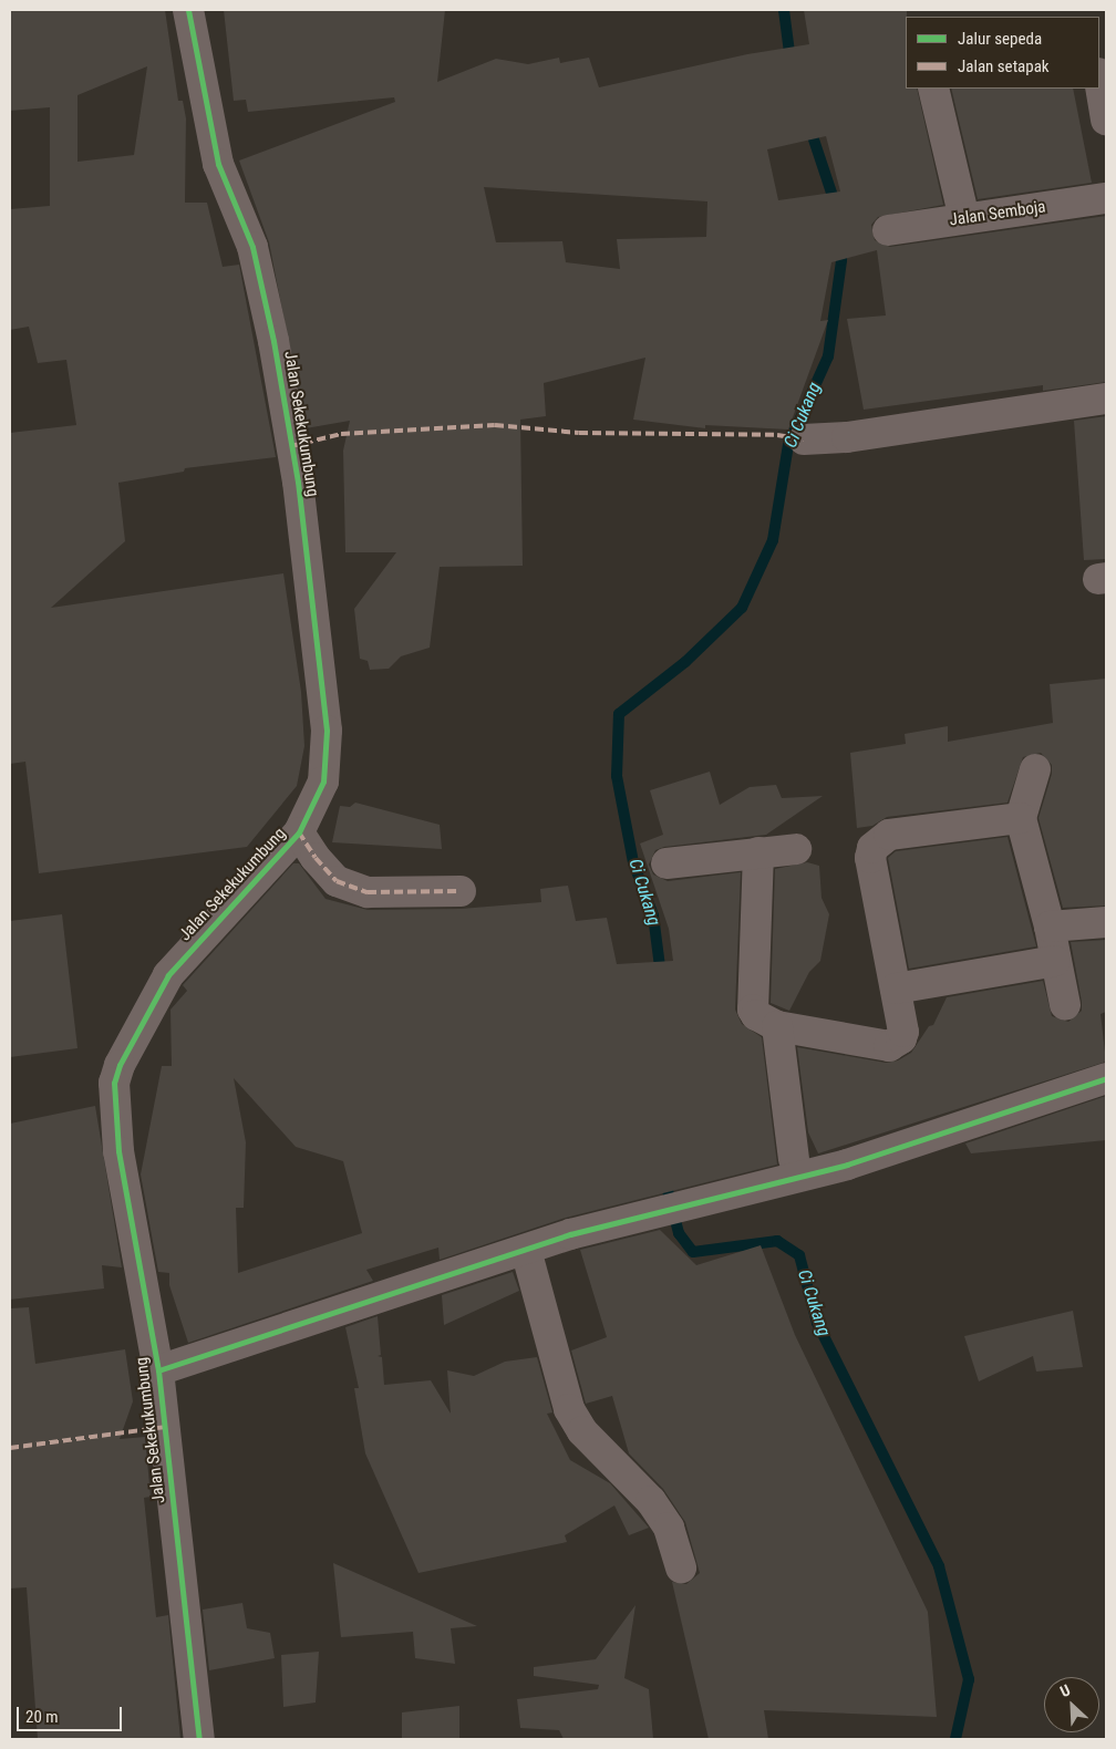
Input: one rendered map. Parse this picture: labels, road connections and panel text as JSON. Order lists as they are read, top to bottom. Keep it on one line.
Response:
{"streets":{"street":["Jalan Semboja","Jalan Sekekukumbung"]},"water":["Ci Cukang"],"legend":["Jalur sepeda","Jalan setapak"],"scale_bar":"20 m","north":"top left"}
